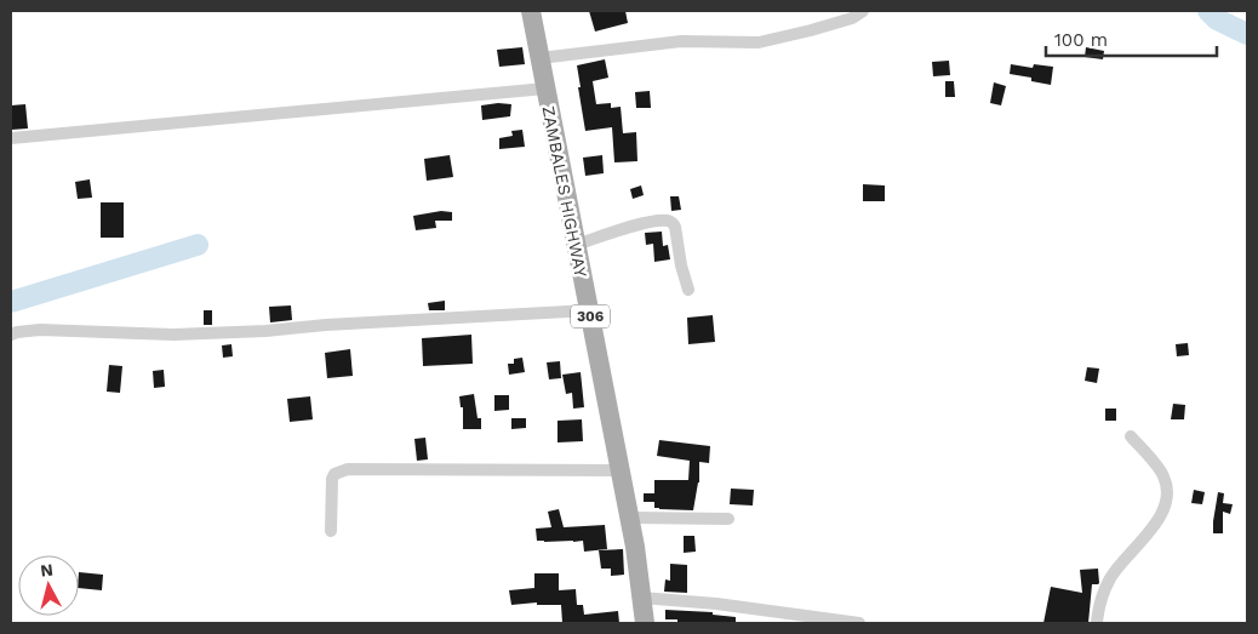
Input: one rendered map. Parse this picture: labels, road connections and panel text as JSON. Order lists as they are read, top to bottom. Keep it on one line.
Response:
{"streets":{"main road":["ZAMBALES HIGHWAY","306"]},"scale_bar":"100 m","north":"top"}
